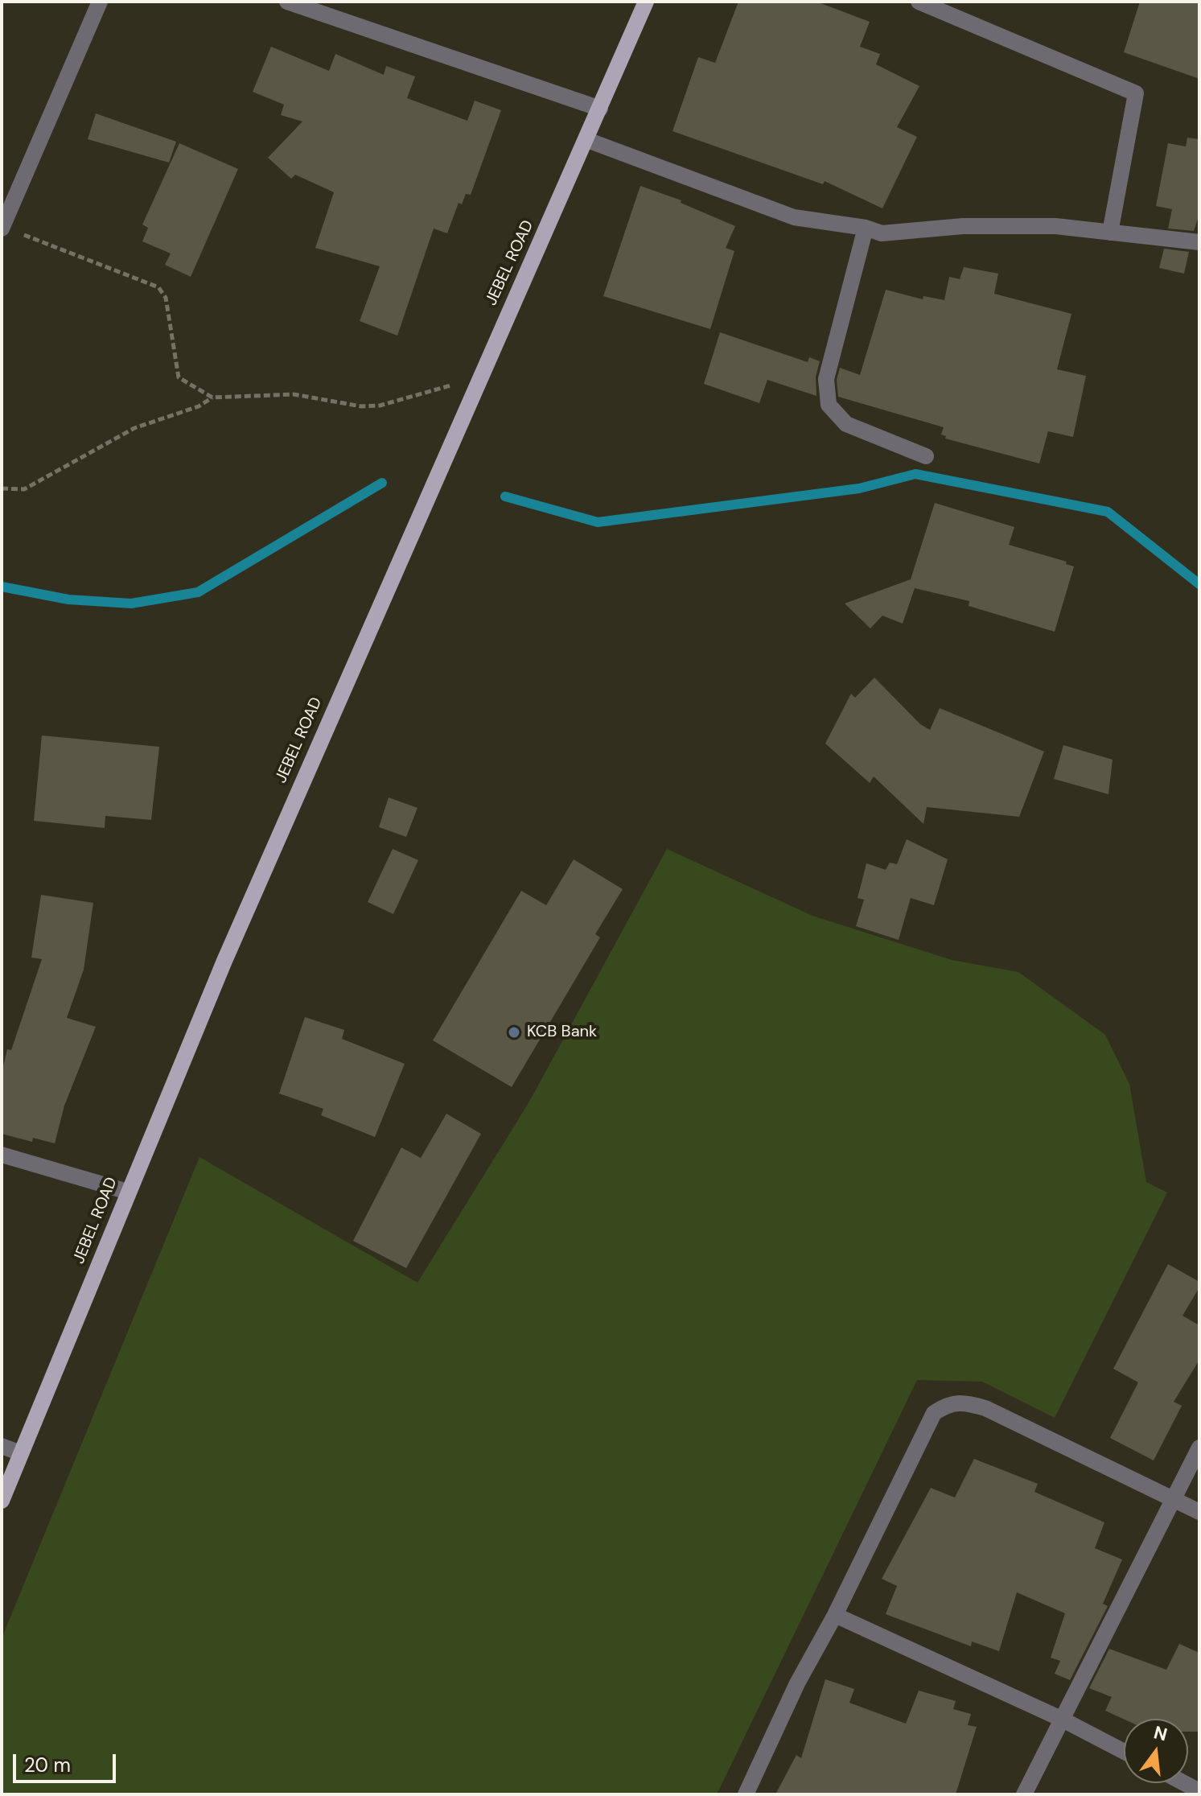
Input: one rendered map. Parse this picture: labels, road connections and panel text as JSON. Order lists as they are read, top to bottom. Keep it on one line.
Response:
{"streets":{"main road":["JEBEL ROAD"]},"places":["KCB Bank"],"scale_bar":"20 m","north":"top"}
